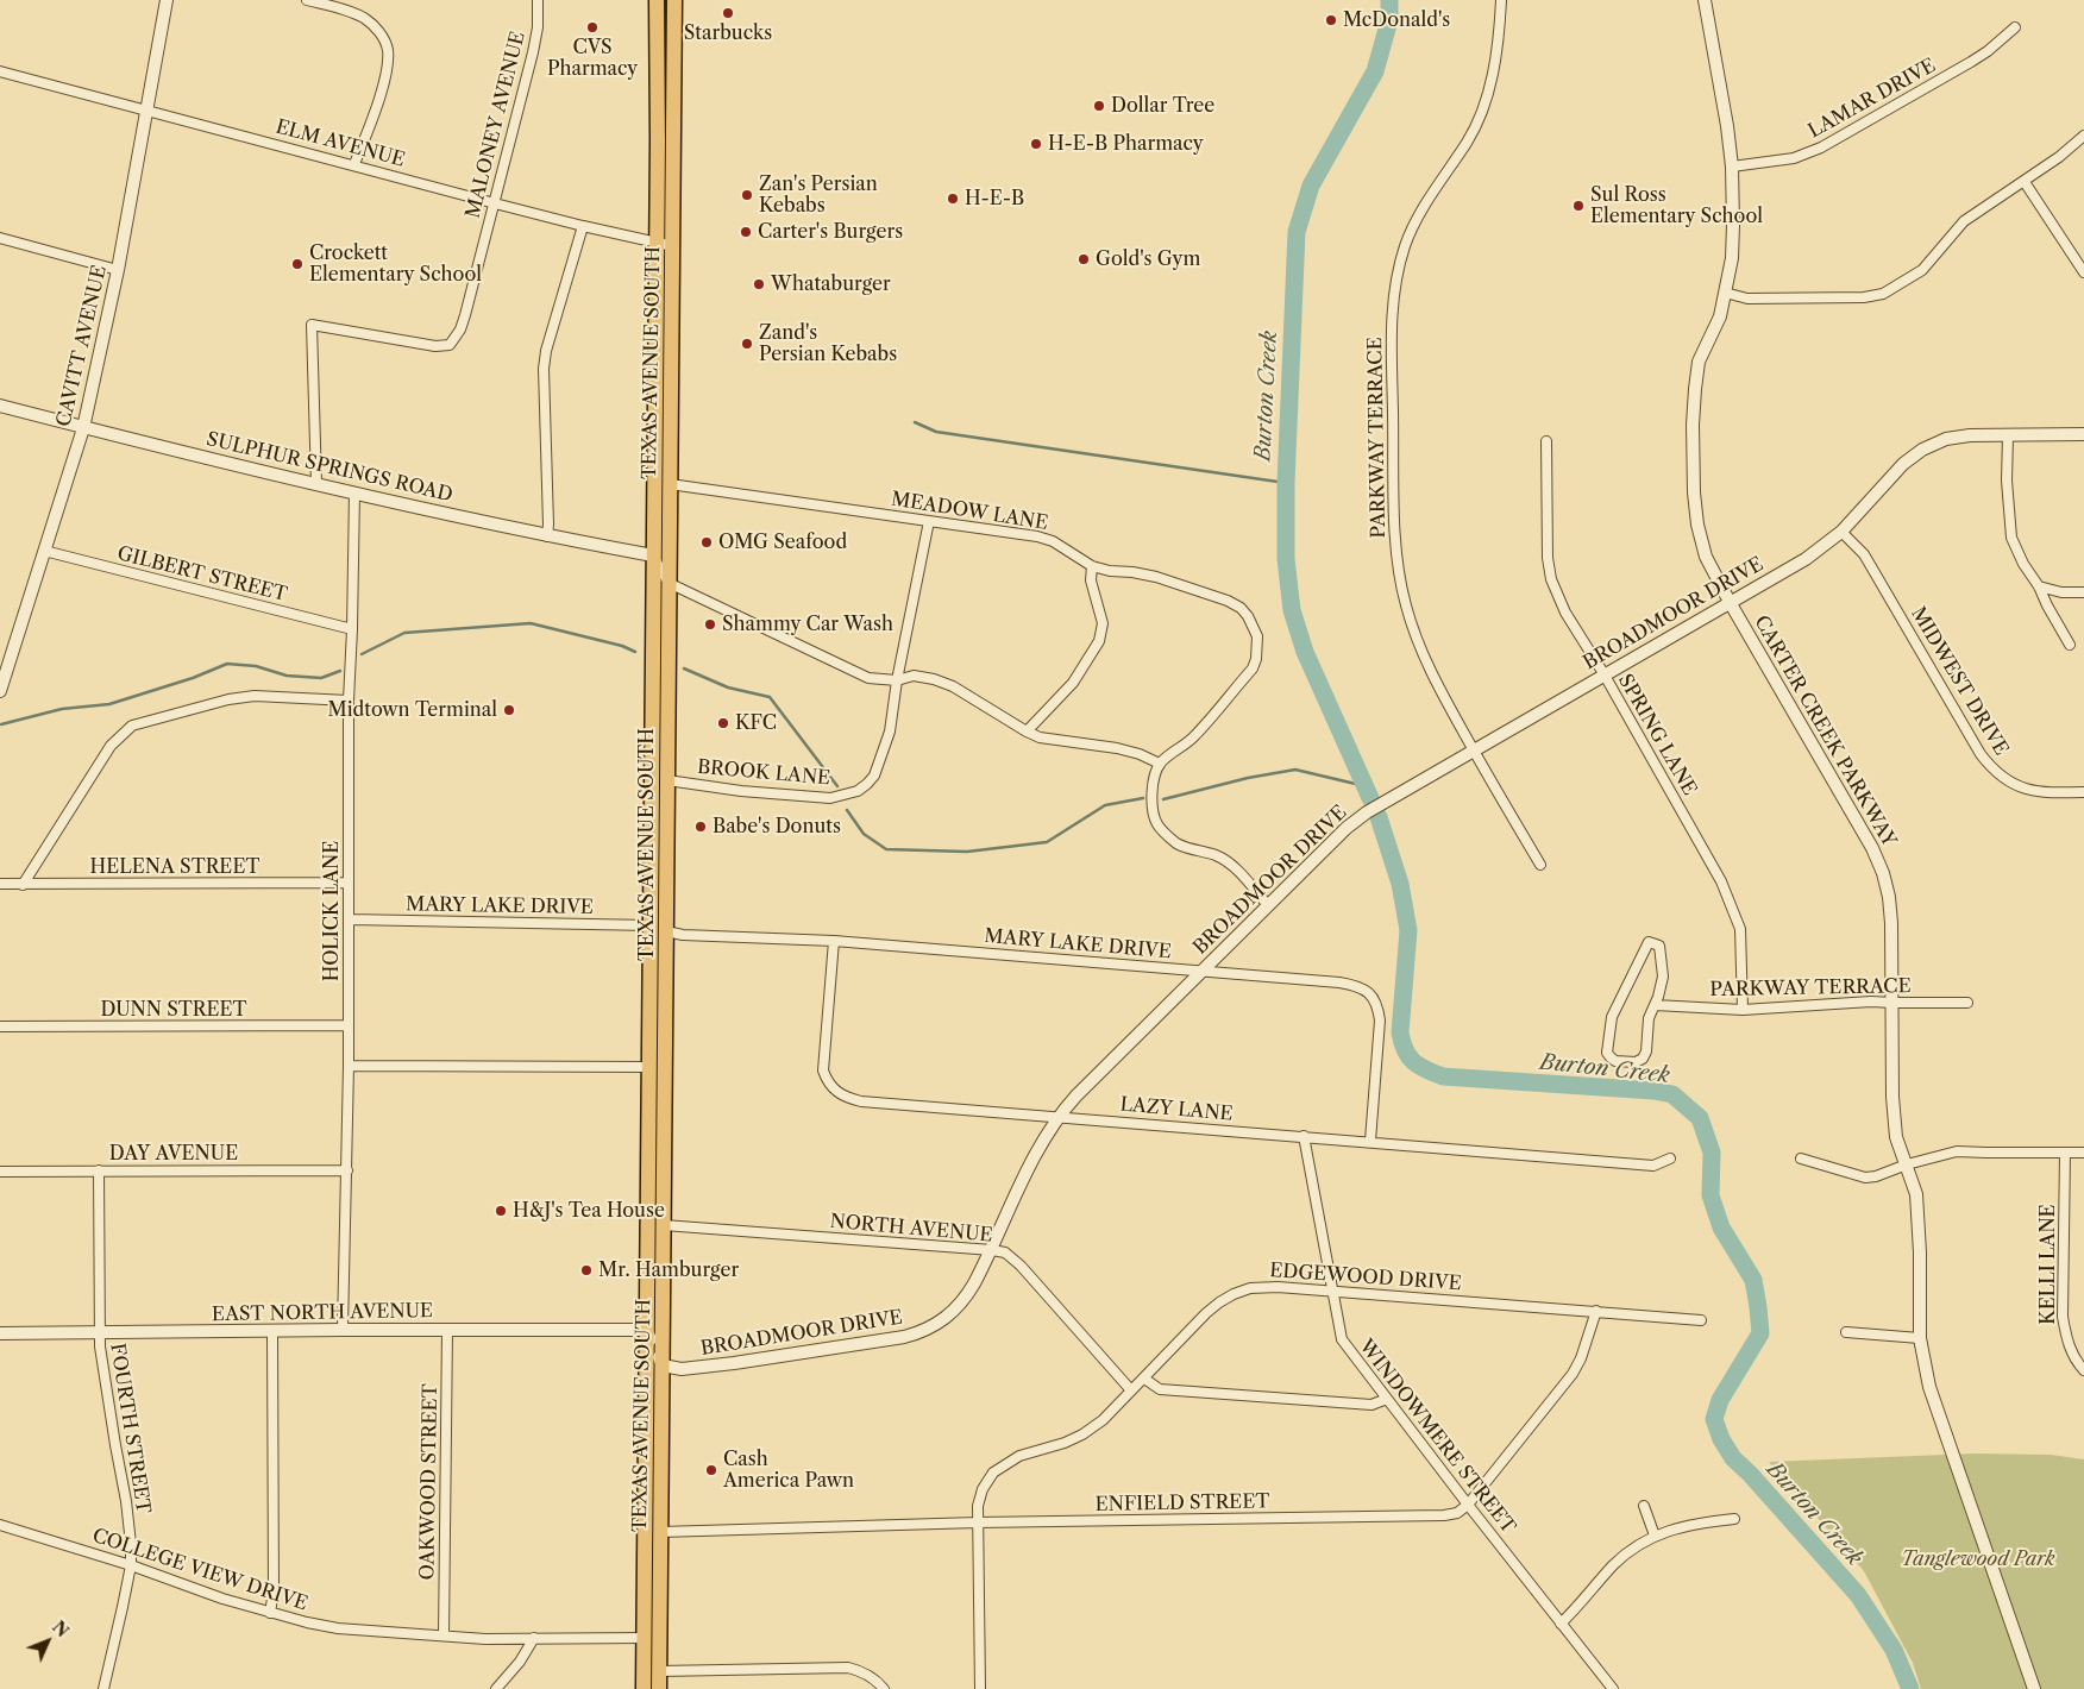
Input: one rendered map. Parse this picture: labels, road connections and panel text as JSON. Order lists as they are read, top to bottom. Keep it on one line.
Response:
{"streets":{"main road":["TEXAS AVENUE SOUTH"],"street":["LAMAR DRIVE","MALONEY AVENUE","ELM AVENUE","CAVITT AVENUE","PARKWAY TERRACE","SULPHUR SPRINGS ROAD","MEADOW LANE","GILBERT STREET","BROADMOOR DRIVE","MIDWEST DRIVE","CARTER CREEK PARKWAY","SPRING LANE","BROOK LANE","HELENA STREET","MARY LAKE DRIVE","HOLICK LANE","DUNN STREET","LAZY LANE","DAY AVENUE","NORTH AVENUE","KELLI LANE","EDGEWOOD DRIVE","EAST NORTH AVENUE","FOURTH STREET","WINDOWMERE STREET","OAKWOOD STREET","ENFIELD STREET","COLLEGE VIEW DRIVE"]},"crossings":[["LAMAR DRIVE","CARTER CREEK PARKWAY"],["MALONEY AVENUE","ELM AVENUE"],["MALONEY AVENUE","SULPHUR SPRINGS ROAD"],["ELM AVENUE","CAVITT AVENUE"],["ELM AVENUE","TEXAS AVENUE SOUTH"],["CAVITT AVENUE","SULPHUR SPRINGS ROAD"],["CAVITT AVENUE","GILBERT STREET"],["TEXAS AVENUE SOUTH","SULPHUR SPRINGS ROAD"],["TEXAS AVENUE SOUTH","MEADOW LANE"],["TEXAS AVENUE SOUTH","BROADMOOR DRIVE"],["TEXAS AVENUE SOUTH","BROOK LANE"],["TEXAS AVENUE SOUTH","MARY LAKE DRIVE"],["TEXAS AVENUE SOUTH","NORTH AVENUE"],["TEXAS AVENUE SOUTH","EAST NORTH AVENUE"],["TEXAS AVENUE SOUTH","ENFIELD STREET"],["TEXAS AVENUE SOUTH","COLLEGE VIEW DRIVE"],["PARKWAY TERRACE","BROADMOOR DRIVE"],["PARKWAY TERRACE","CARTER CREEK PARKWAY"],["PARKWAY TERRACE","SPRING LANE"],["SULPHUR SPRINGS ROAD","HOLICK LANE"],["MEADOW LANE","BROOK LANE"],["GILBERT STREET","HOLICK LANE"],["BROADMOOR DRIVE","MIDWEST DRIVE"],["BROADMOOR DRIVE","CARTER CREEK PARKWAY"],["BROADMOOR DRIVE","SPRING LANE"],["BROADMOOR DRIVE","MARY LAKE DRIVE"],["BROADMOOR DRIVE","LAZY LANE"],["BROADMOOR DRIVE","NORTH AVENUE"],["HELENA STREET","HOLICK LANE"],["MARY LAKE DRIVE","HOLICK LANE"],["MARY LAKE DRIVE","LAZY LANE"],["HOLICK LANE","DUNN STREET"],["HOLICK LANE","DAY AVENUE"],["HOLICK LANE","EAST NORTH AVENUE"],["LAZY LANE","WINDOWMERE STREET"],["DAY AVENUE","FOURTH STREET"],["NORTH AVENUE","EDGEWOOD DRIVE"],["EDGEWOOD DRIVE","WINDOWMERE STREET"],["EDGEWOOD DRIVE","ENFIELD STREET"],["EAST NORTH AVENUE","FOURTH STREET"],["EAST NORTH AVENUE","OAKWOOD STREET"],["FOURTH STREET","COLLEGE VIEW DRIVE"],["WINDOWMERE STREET","ENFIELD STREET"],["OAKWOOD STREET","COLLEGE VIEW DRIVE"]],"water":["Burton Creek"],"parks":["Tanglewood Park"],"places":["Starbucks","McDonald's","CVS Pharmacy","Dollar Tree","H-E-B Pharmacy","Zan's Persian Kebabs","H-E-B","Sul Ross Elementary School","Carter's Burgers","Gold's Gym","Crockett Elementary School","Whataburger","Zand's Persian Kebabs","OMG Seafood","Shammy Car Wash","Midtown Terminal","KFC","Babe's Donuts","H&J's Tea House","Mr. Hamburger","Cash America Pawn"],"north":"top right"}
